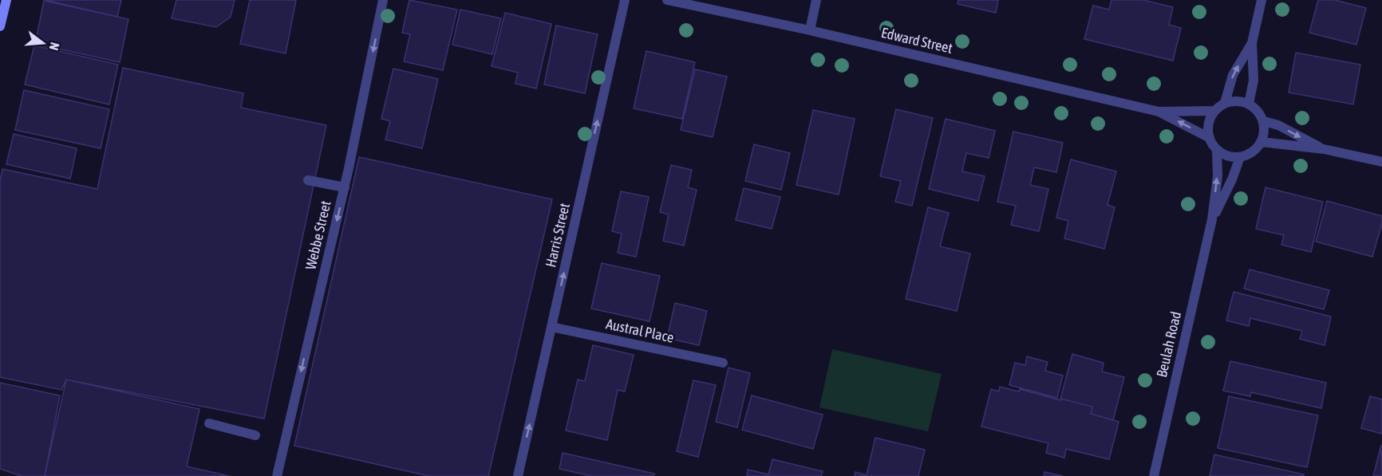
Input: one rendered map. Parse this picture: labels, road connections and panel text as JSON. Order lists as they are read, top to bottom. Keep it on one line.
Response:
{"streets":{"street":["Edward Street","Webbe Street","Harris Street","Austral Place","Beulah Road"]},"crossings":[["Edward Street","Beulah Road"],["Harris Street","Austral Place"]],"one_way":["Webbe Street","Harris Street"],"north":"right"}
